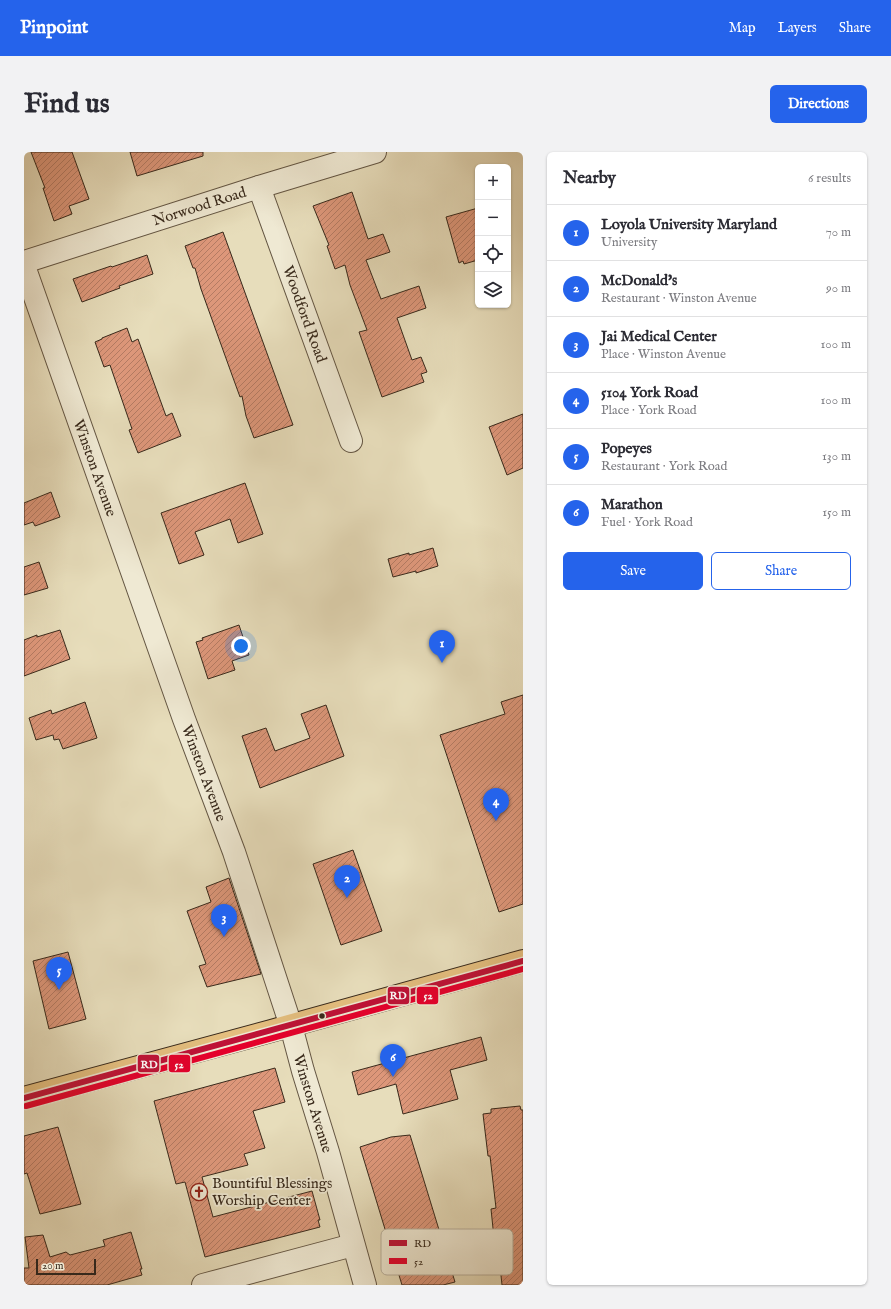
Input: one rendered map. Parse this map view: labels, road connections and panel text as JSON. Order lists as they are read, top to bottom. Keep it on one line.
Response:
{"streets":{"street":["Norwood Road","Woodford Road","Winston Avenue"]},"crossings":[["Norwood Road","Woodford Road"]],"places":{"church":["Bountiful Blessings Worship Center"]},"lines":["transit line RD","transit line 52"],"legend":["RD","52"],"scale_bar":"20 m","page":{"header":"Pinpoint","nav":["Map","Layers","Share"],"buttons":["Directions",["Save","Share"]],"title":"Find us","heading":["Nearby","6 results"],"map_buttons":["+","−"],"list":[{"mark":"1","name":"Loyola University Maryland","note":"University","value":"70 m"},{"mark":"2","name":"McDonald's","note":"Restaurant · Winston Avenue","value":"90 m"},{"mark":"3","name":"Jai Medical Center","note":"Place · Winston Avenue","value":"100 m"},{"mark":"4","name":"5104 York Road","note":"Place · York Road","value":"100 m"},{"mark":"5","name":"Popeyes","note":"Restaurant · York Road","value":"130 m"},{"mark":"6","name":"Marathon","note":"Fuel · York Road","value":"150 m"}],"pins":["1","4","2","3","5","6"],"scale":"20 m"}}
